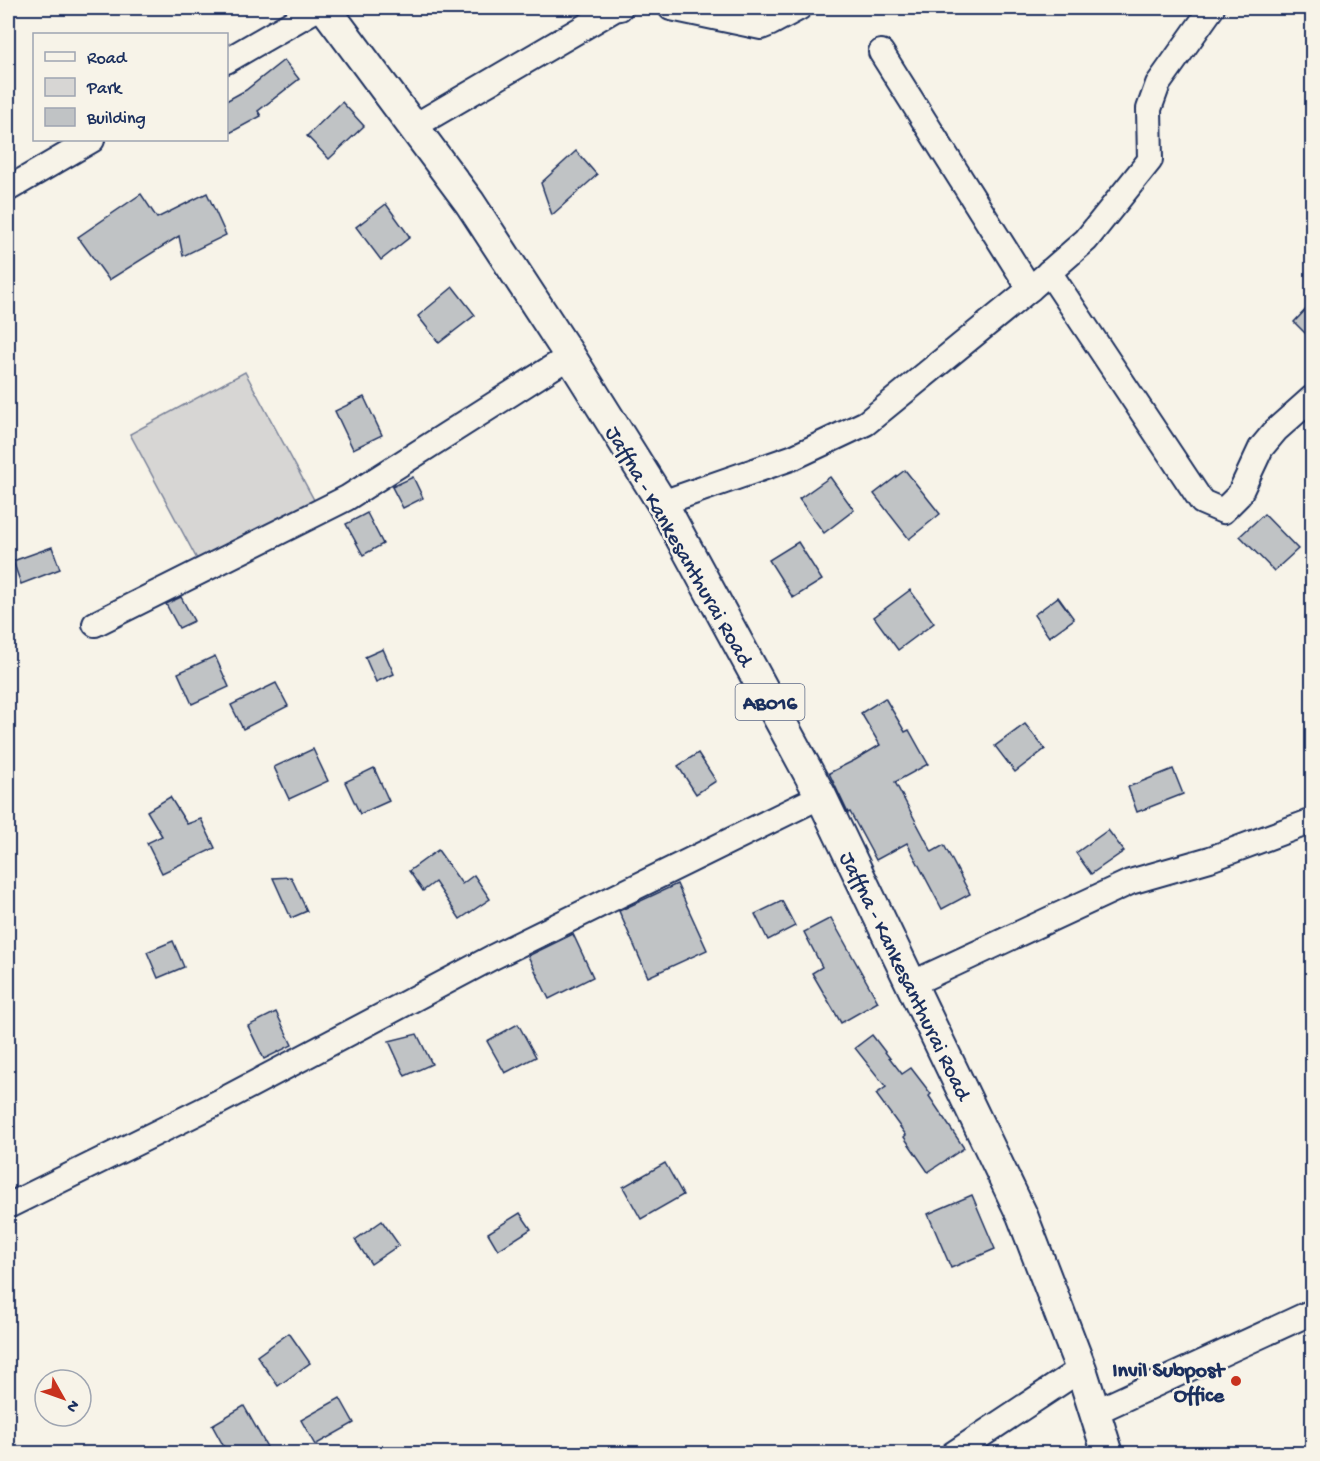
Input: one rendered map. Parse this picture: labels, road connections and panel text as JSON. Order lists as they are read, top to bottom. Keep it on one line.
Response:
{"streets":{"main road":["Jaffna - Kankesanthurai Road","AB016"]},"places":["Invil Subpost Office"],"legend":["Road","Park","Building"],"north":"bottom right"}
